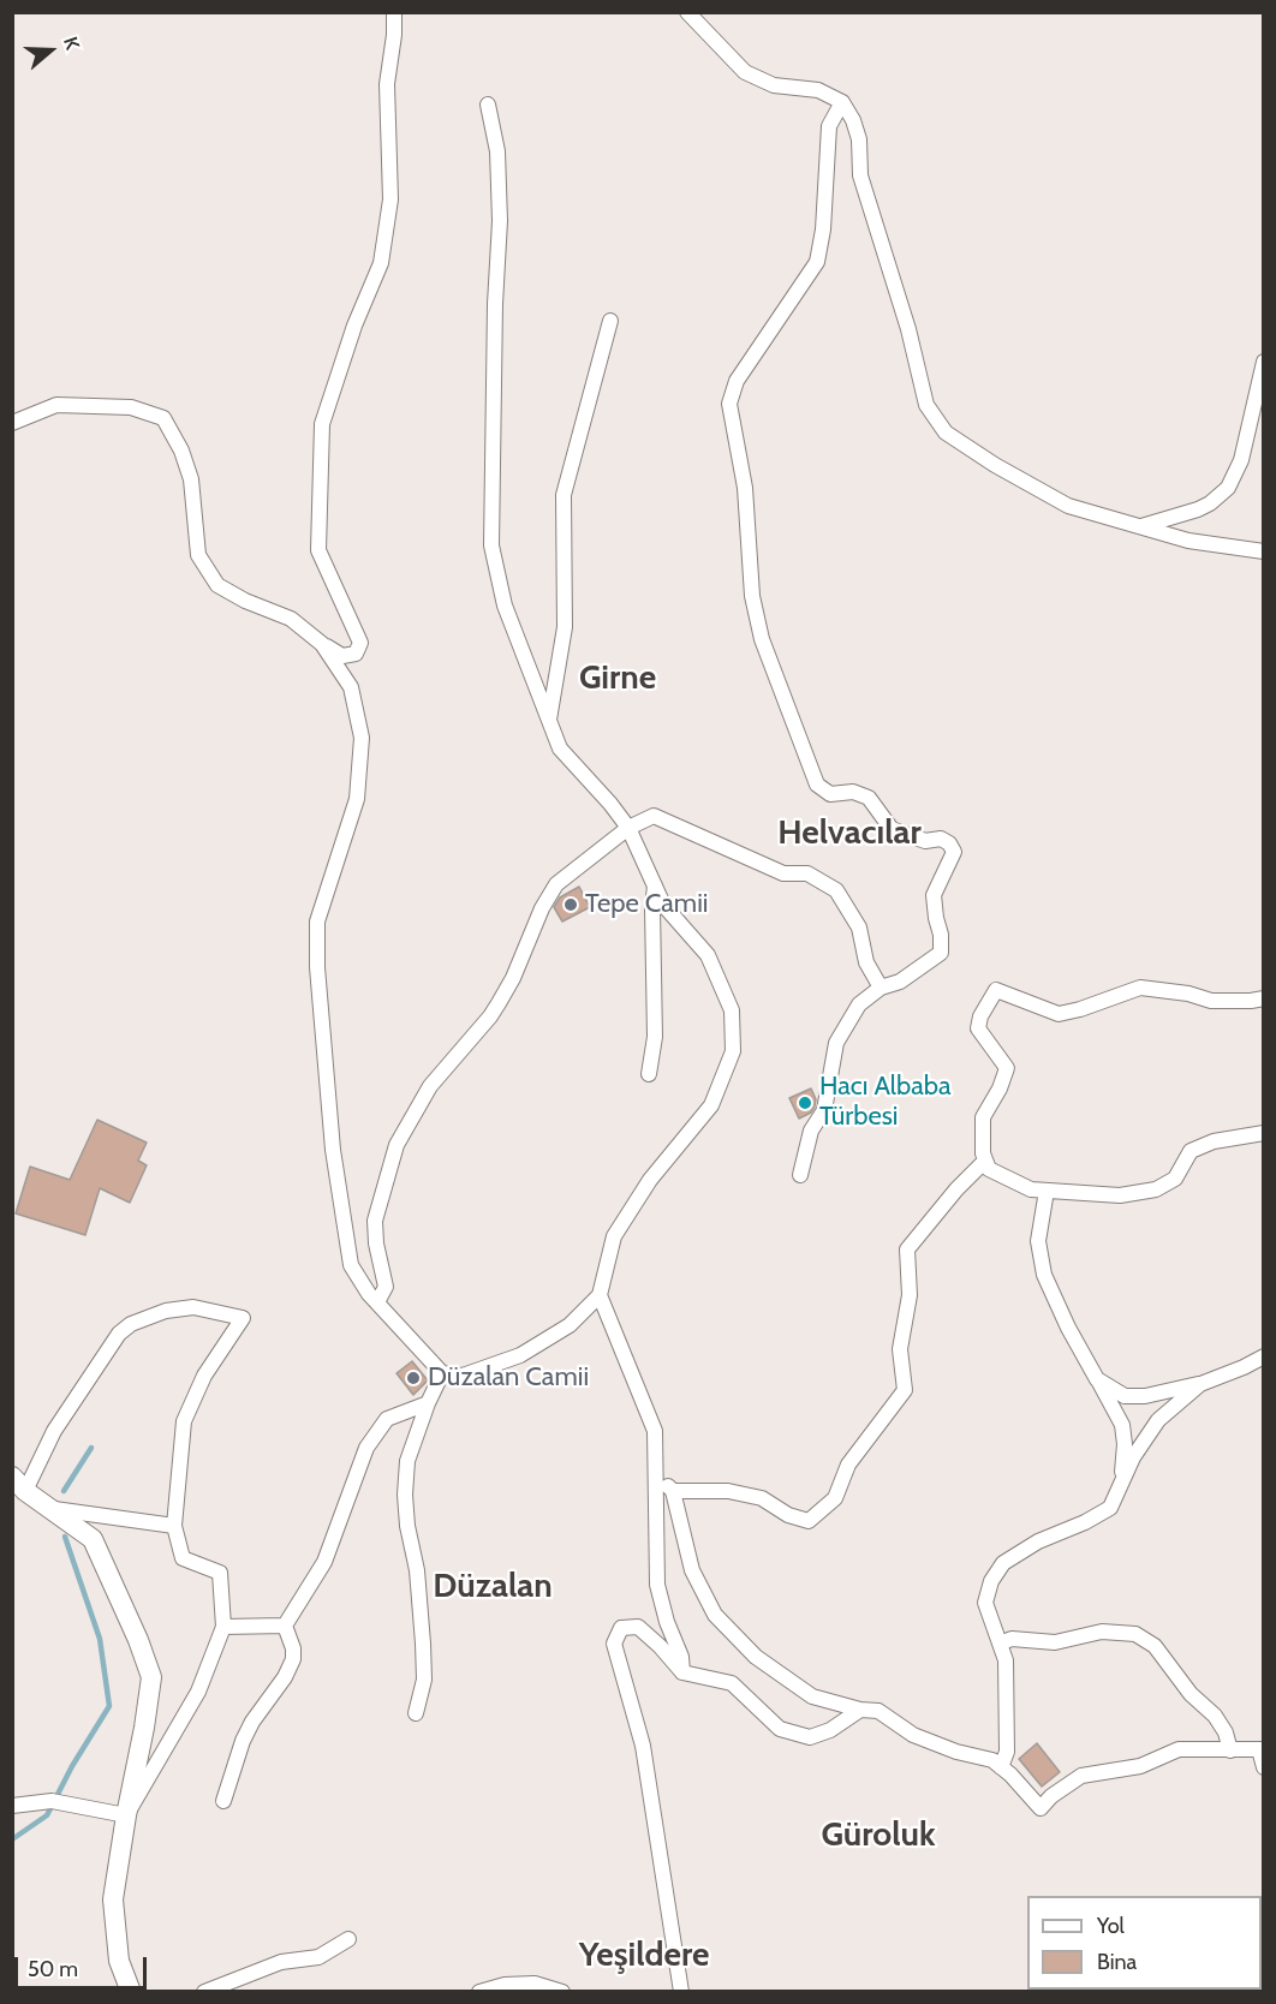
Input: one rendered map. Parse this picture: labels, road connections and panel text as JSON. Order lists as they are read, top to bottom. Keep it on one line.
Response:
{"districts":["Girne","Helvacılar","Düzalan","Güroluk","Yeşildere"],"places":["Tepe Camii","Hacı Albaba Türbesi","Düzalan Camii"],"legend":["Yol","Bina"],"scale_bar":"50 m","north":"right"}
